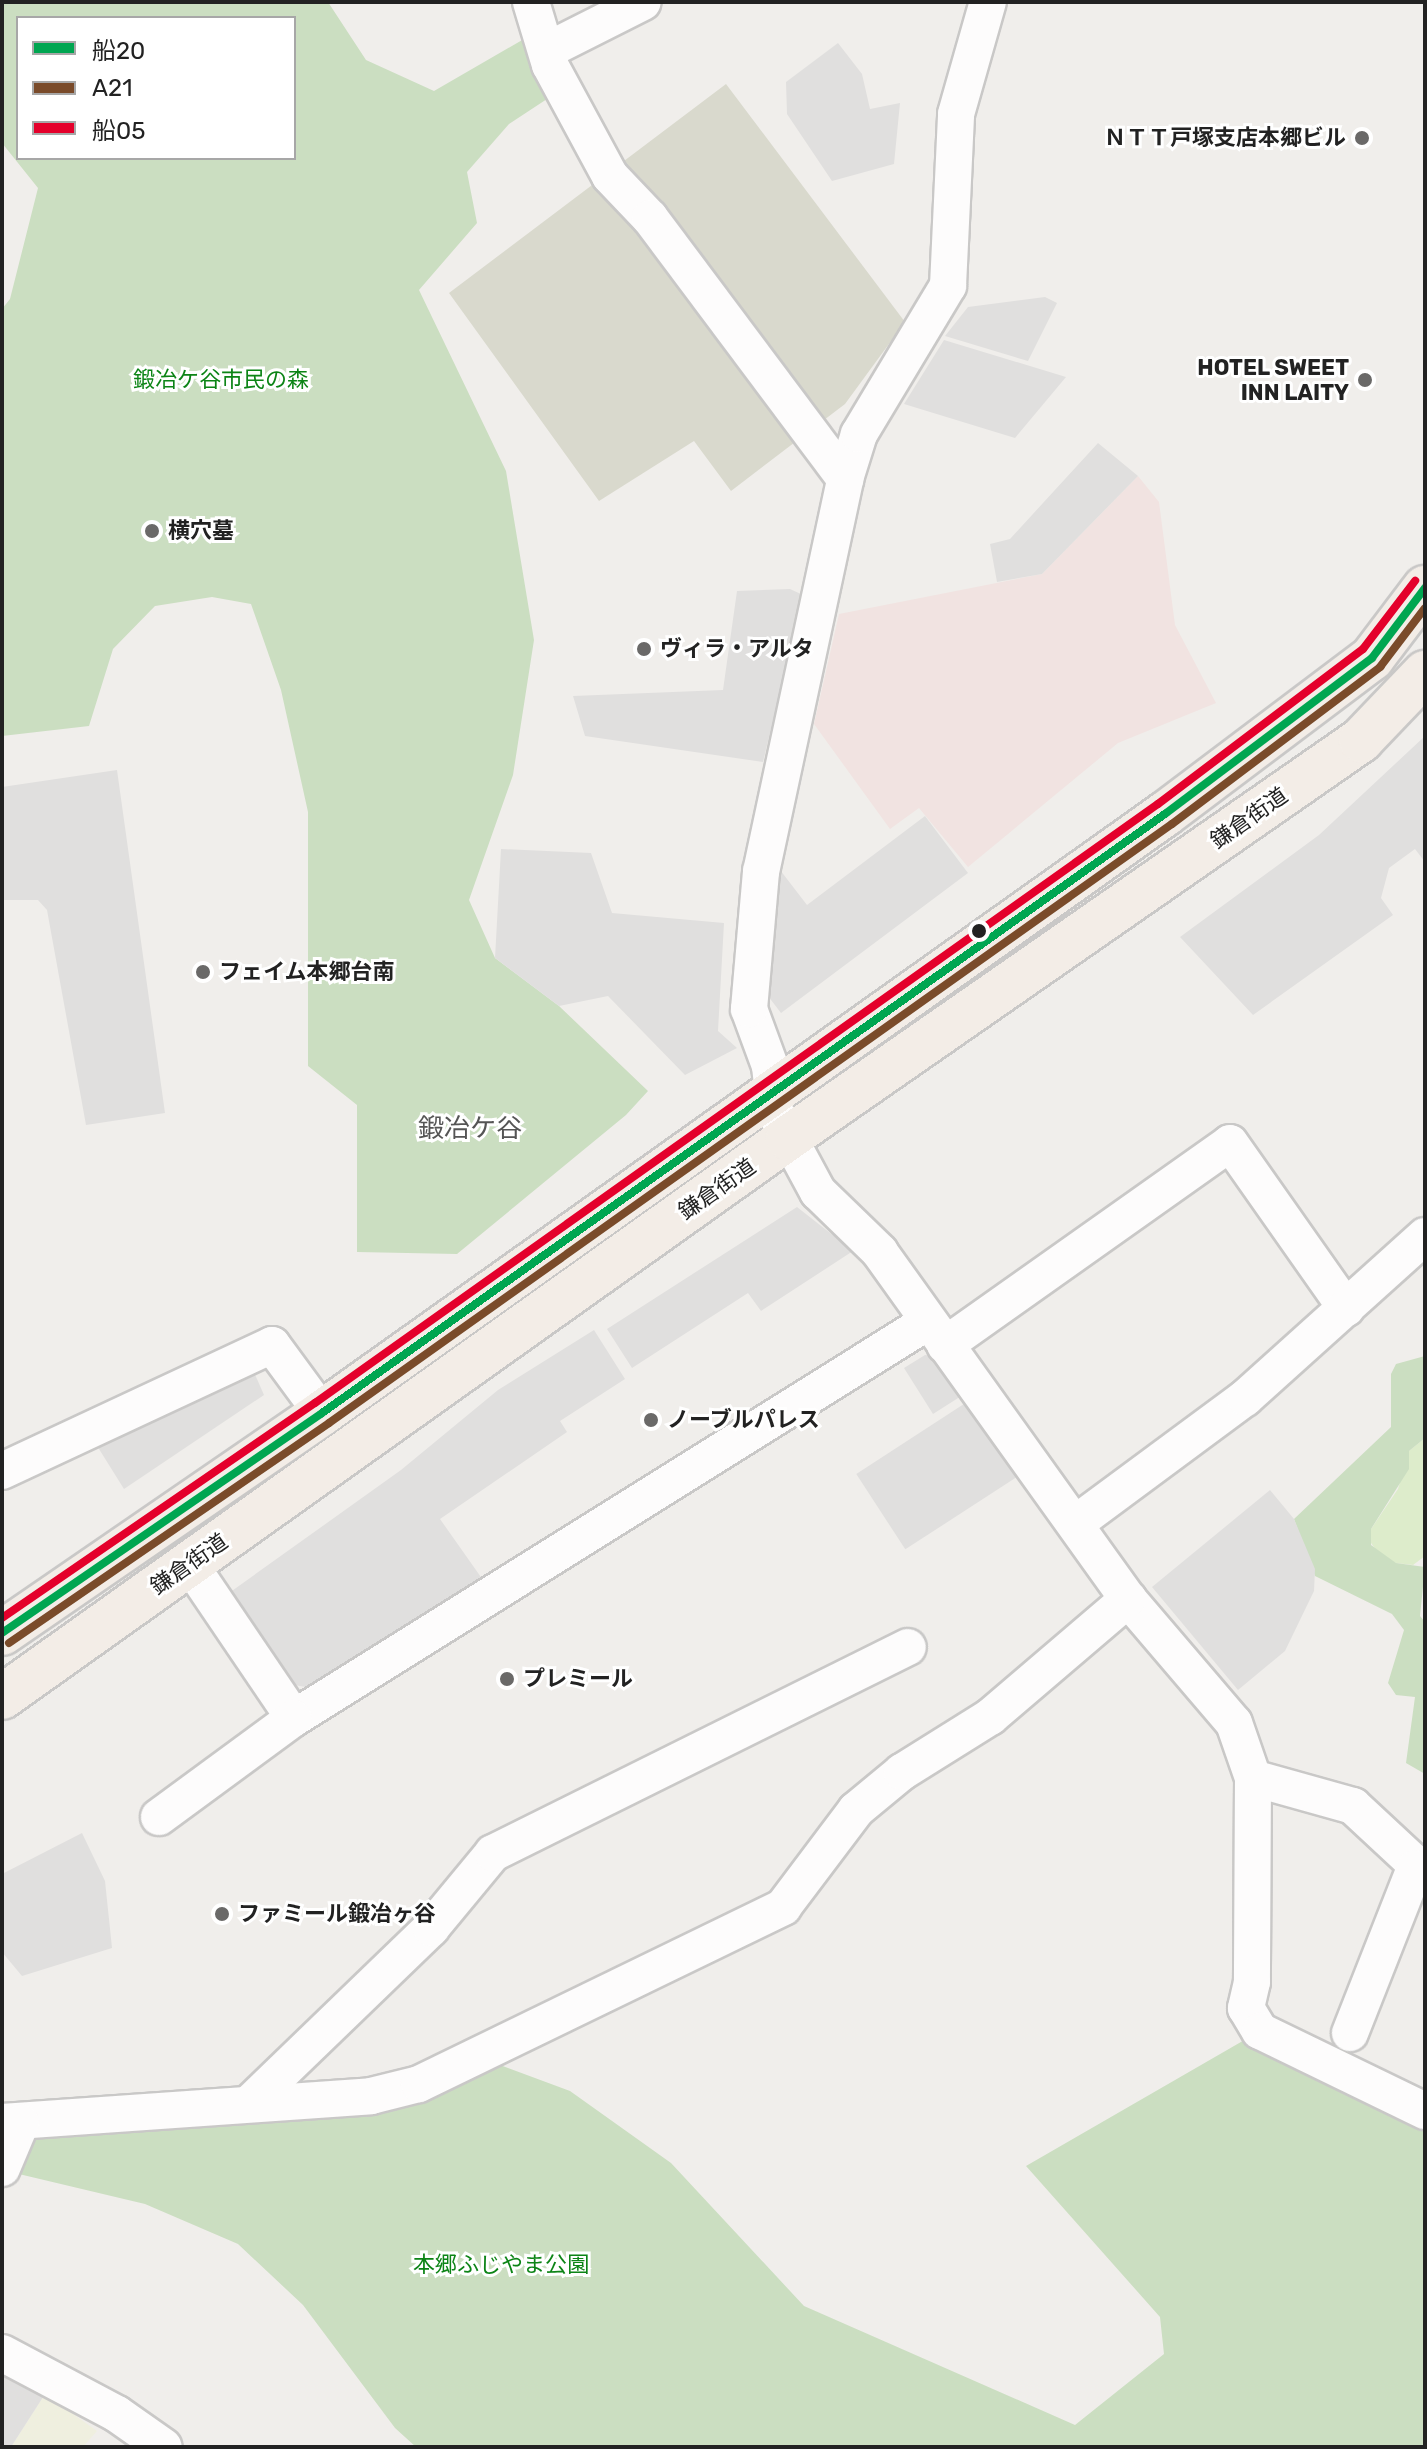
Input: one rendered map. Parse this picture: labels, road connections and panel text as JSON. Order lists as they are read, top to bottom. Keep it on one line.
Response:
{"streets":{"main road":["鎌倉街道"]},"districts":["鍛冶ケ谷"],"parks":["鍛冶ケ谷市民の森","本郷ふじやま公園"],"places":["ＮＴＴ戸塚支店本郷ビル","HOTEL SWEET INN LAITY","横穴墓","ヴィラ・アルタ","フェイム本郷台南","ノーブルパレス","プレミール","ファミール鍛冶ヶ谷"],"lines":["transit line 船05","transit line 船20","transit line A21"],"legend":["船20","A21","船05"]}
